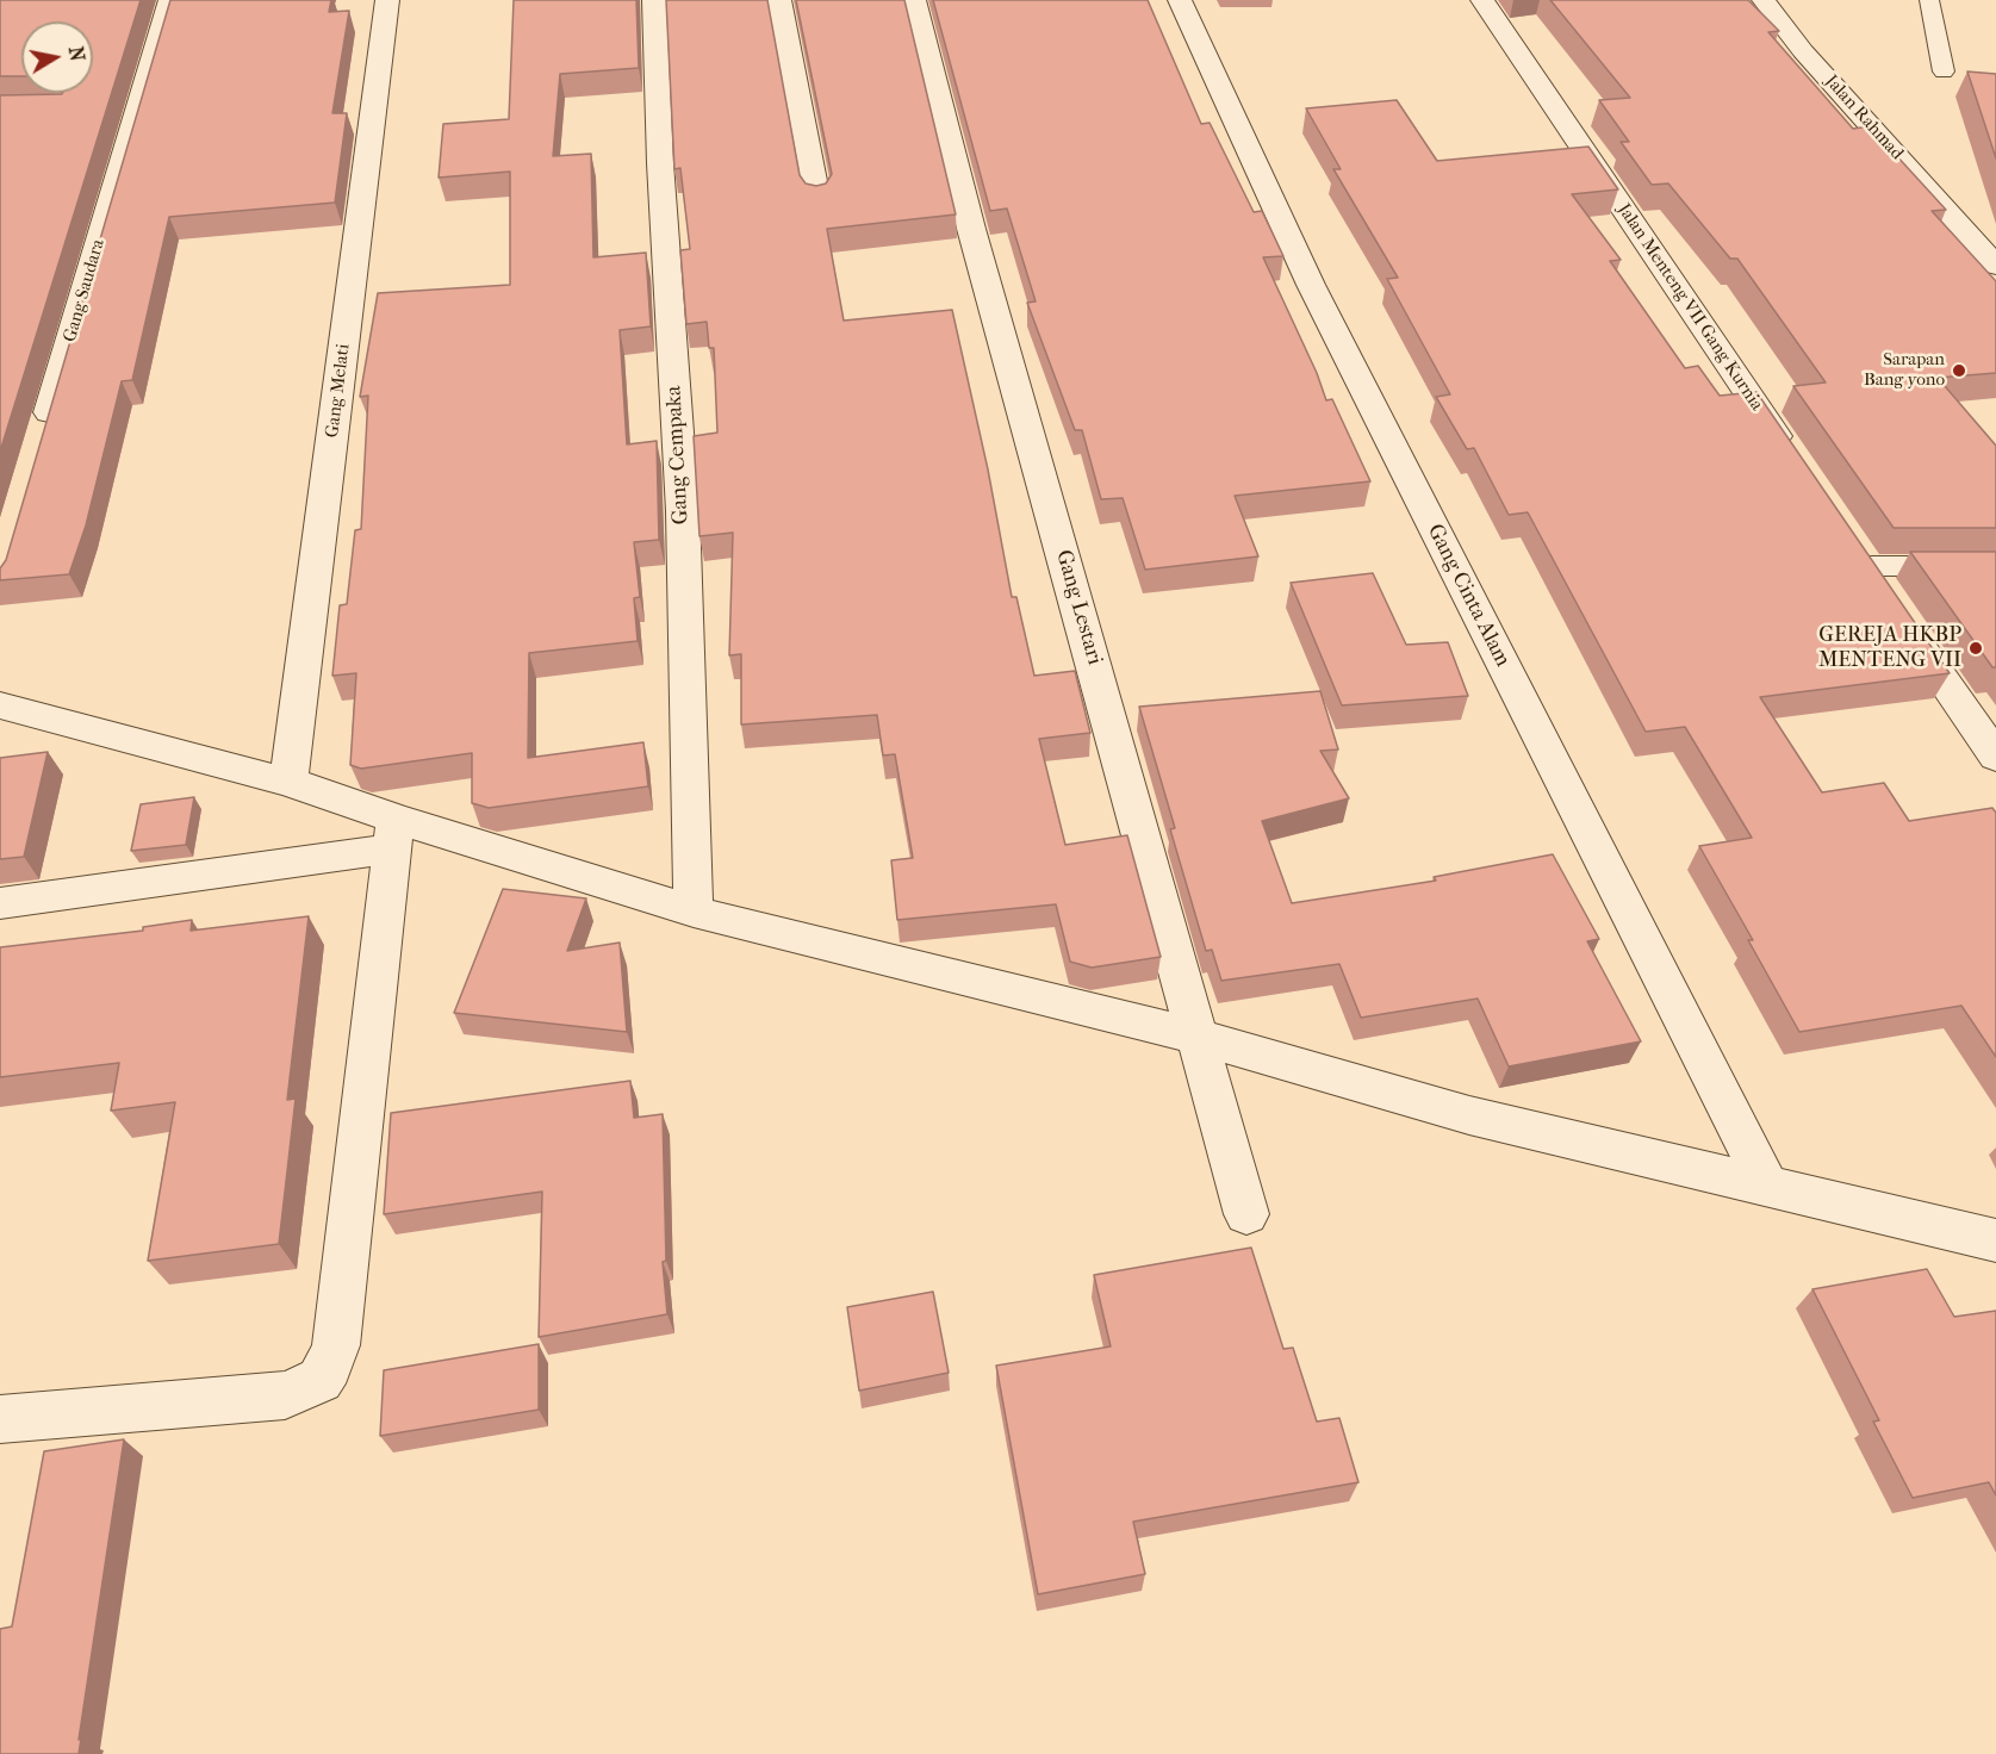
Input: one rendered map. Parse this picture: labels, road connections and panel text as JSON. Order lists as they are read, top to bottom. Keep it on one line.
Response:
{"streets":{"street":["Jalan Rahmad","Gang Saudara","Jalan Menteng VII Gang Kurnia","Gang Melati","Gang Cempaka","Gang Cinta Alam","Gang Lestari"]},"places":["Sarapan Bang yono","GEREJA HKBP MENTENG VII"],"north":"right"}
